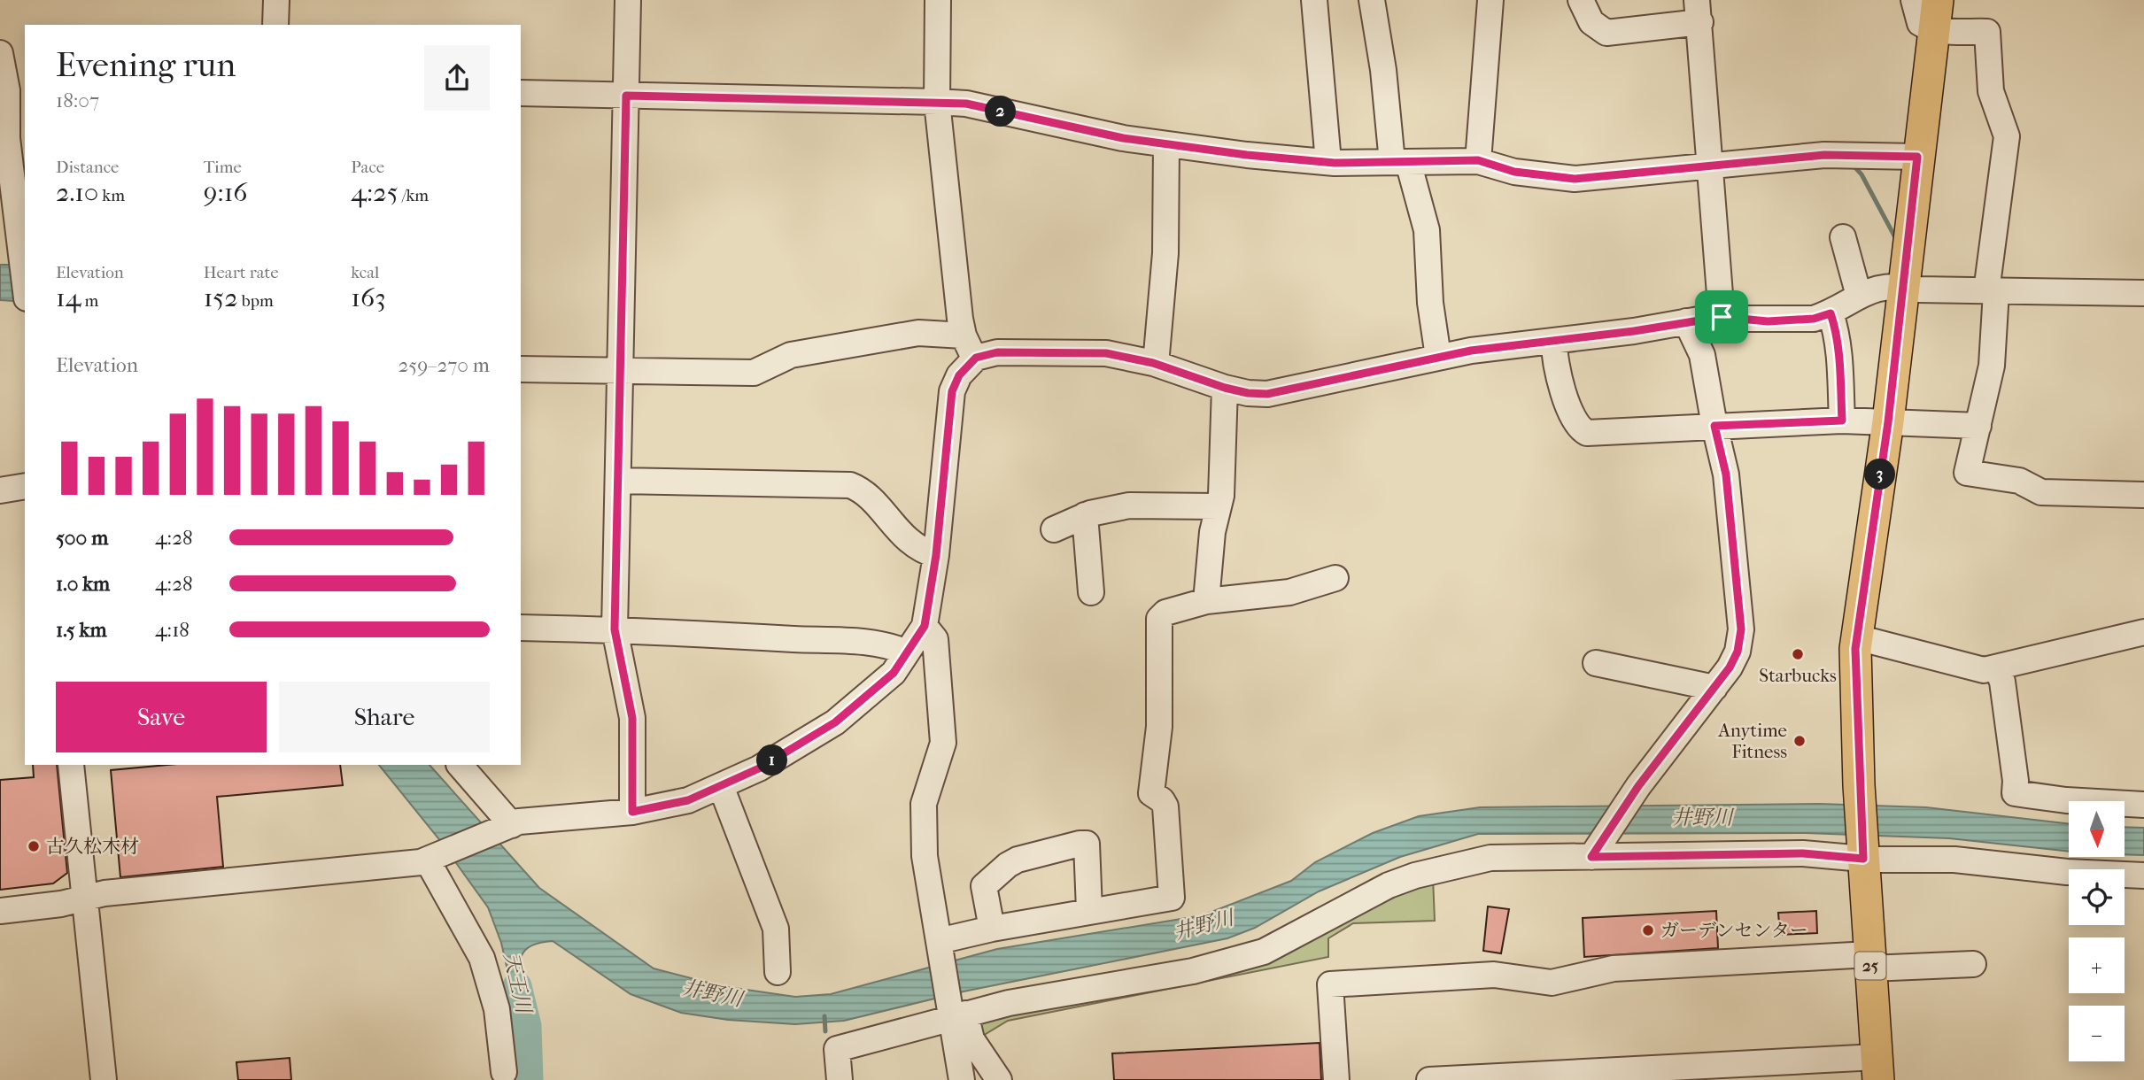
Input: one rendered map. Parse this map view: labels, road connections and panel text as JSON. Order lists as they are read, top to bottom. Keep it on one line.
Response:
{"streets":{"main road":["25"]},"water":["井野川","天王川"],"places":["Starbucks","Anytime Fitness","古久松木材","ガーデンセンター"],"north":"bottom","page":{"heading":["Evening run","18:07"],"pins":["2","3","1"],"stats":[["Distance","2.10 km"],["Time","9:16"],["Pace","4:25 /km"],["Elevation","14 m"],["Heart rate","152 bpm"],["kcal","163"]],"chart":["Elevation","259–270 m"],"list":[{"name":"500 m","note":"4:28"},{"name":"1.0 km","note":"4:28"},{"name":"1.5 km","note":"4:18"}],"buttons":["Save","Share"],"map_buttons":["+","−"]}}
